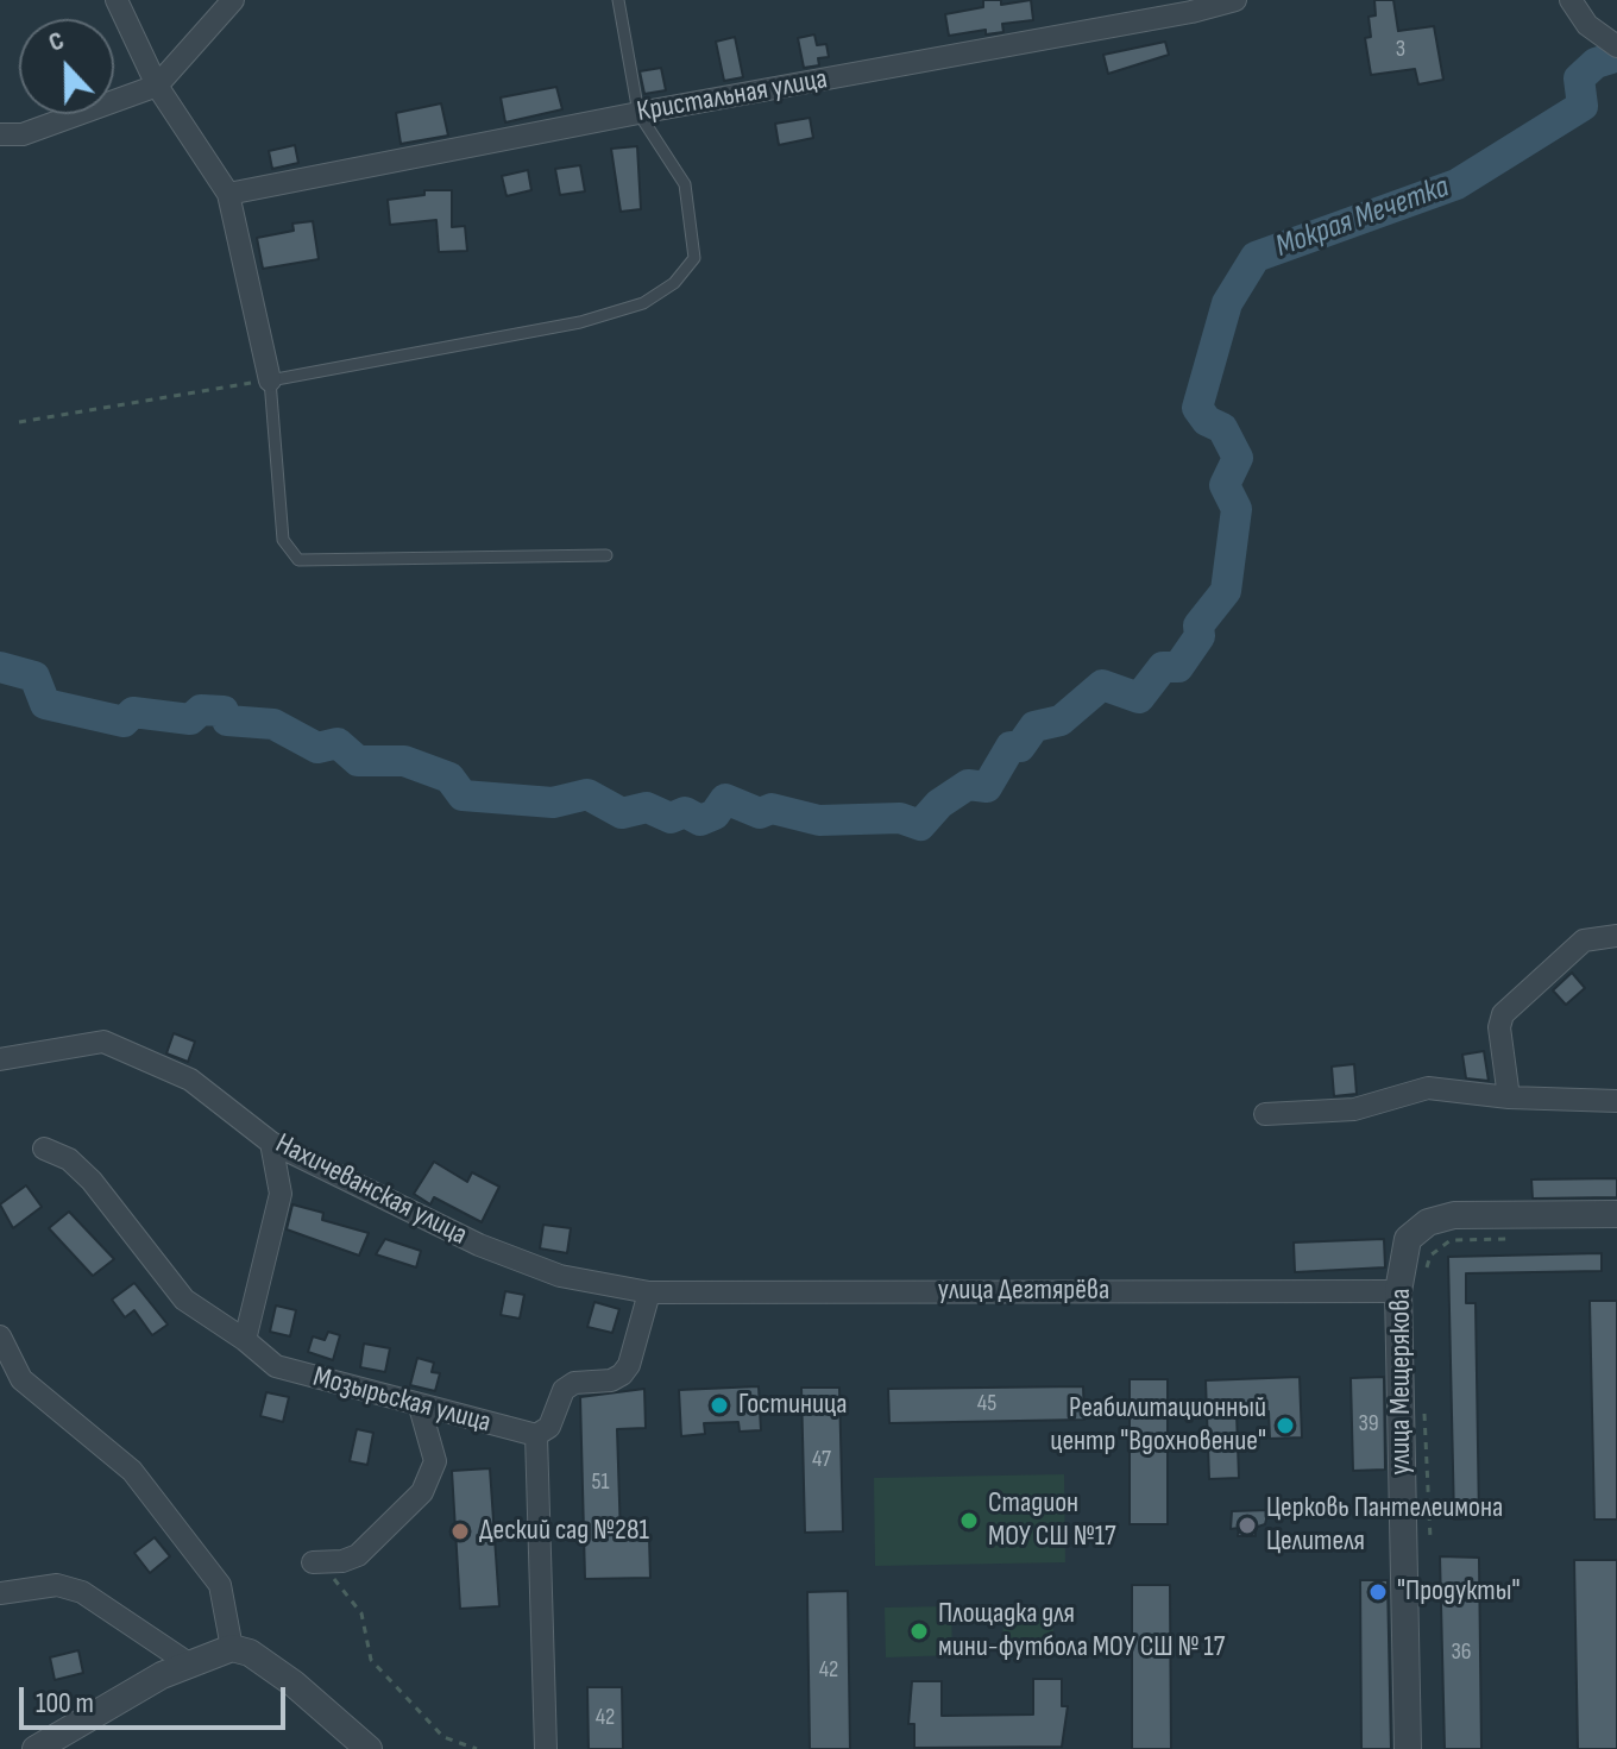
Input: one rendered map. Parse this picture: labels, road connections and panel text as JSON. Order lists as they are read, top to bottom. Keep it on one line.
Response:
{"streets":{"street":["Кристальная улица","Нахичеванская улица","улица Дегтярёва","улица Мещерякова","Мозырьская улица"]},"crossings":[["Нахичеванская улица","улица Дегтярёва"],["улица Дегтярёва","улица Мещерякова"]],"water":["Мокрая Мечетка"],"places":["Гостиница","Реабилитационный центр \"Вдохновение\"","Стадион МОУ СШ №17","Церковь Пантелеимона Целителя","Деский сад №281","\"Продукты\"","Площадка для мини-футбола МОУ СШ № 17"],"house_numbers":["3","45","39","47","51","36","42","42"],"scale_bar":"100 m","north":"top"}
